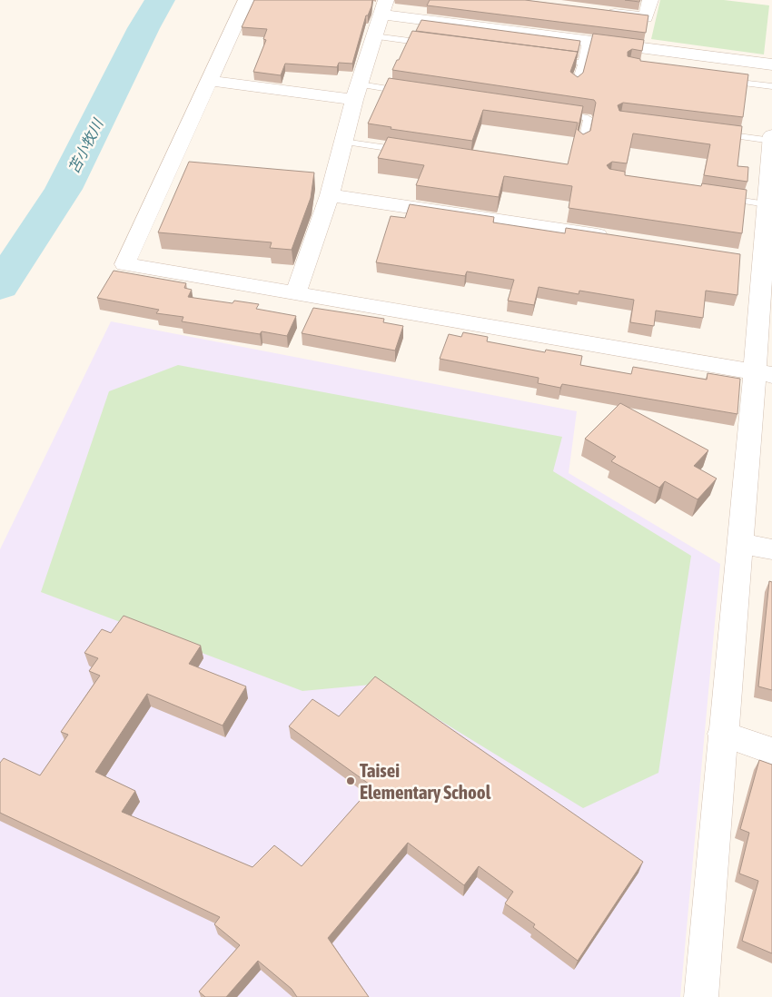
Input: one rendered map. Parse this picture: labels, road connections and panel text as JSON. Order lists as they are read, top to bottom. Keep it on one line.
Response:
{"water":["苫小牧川"],"places":["Taisei Elementary School"]}
